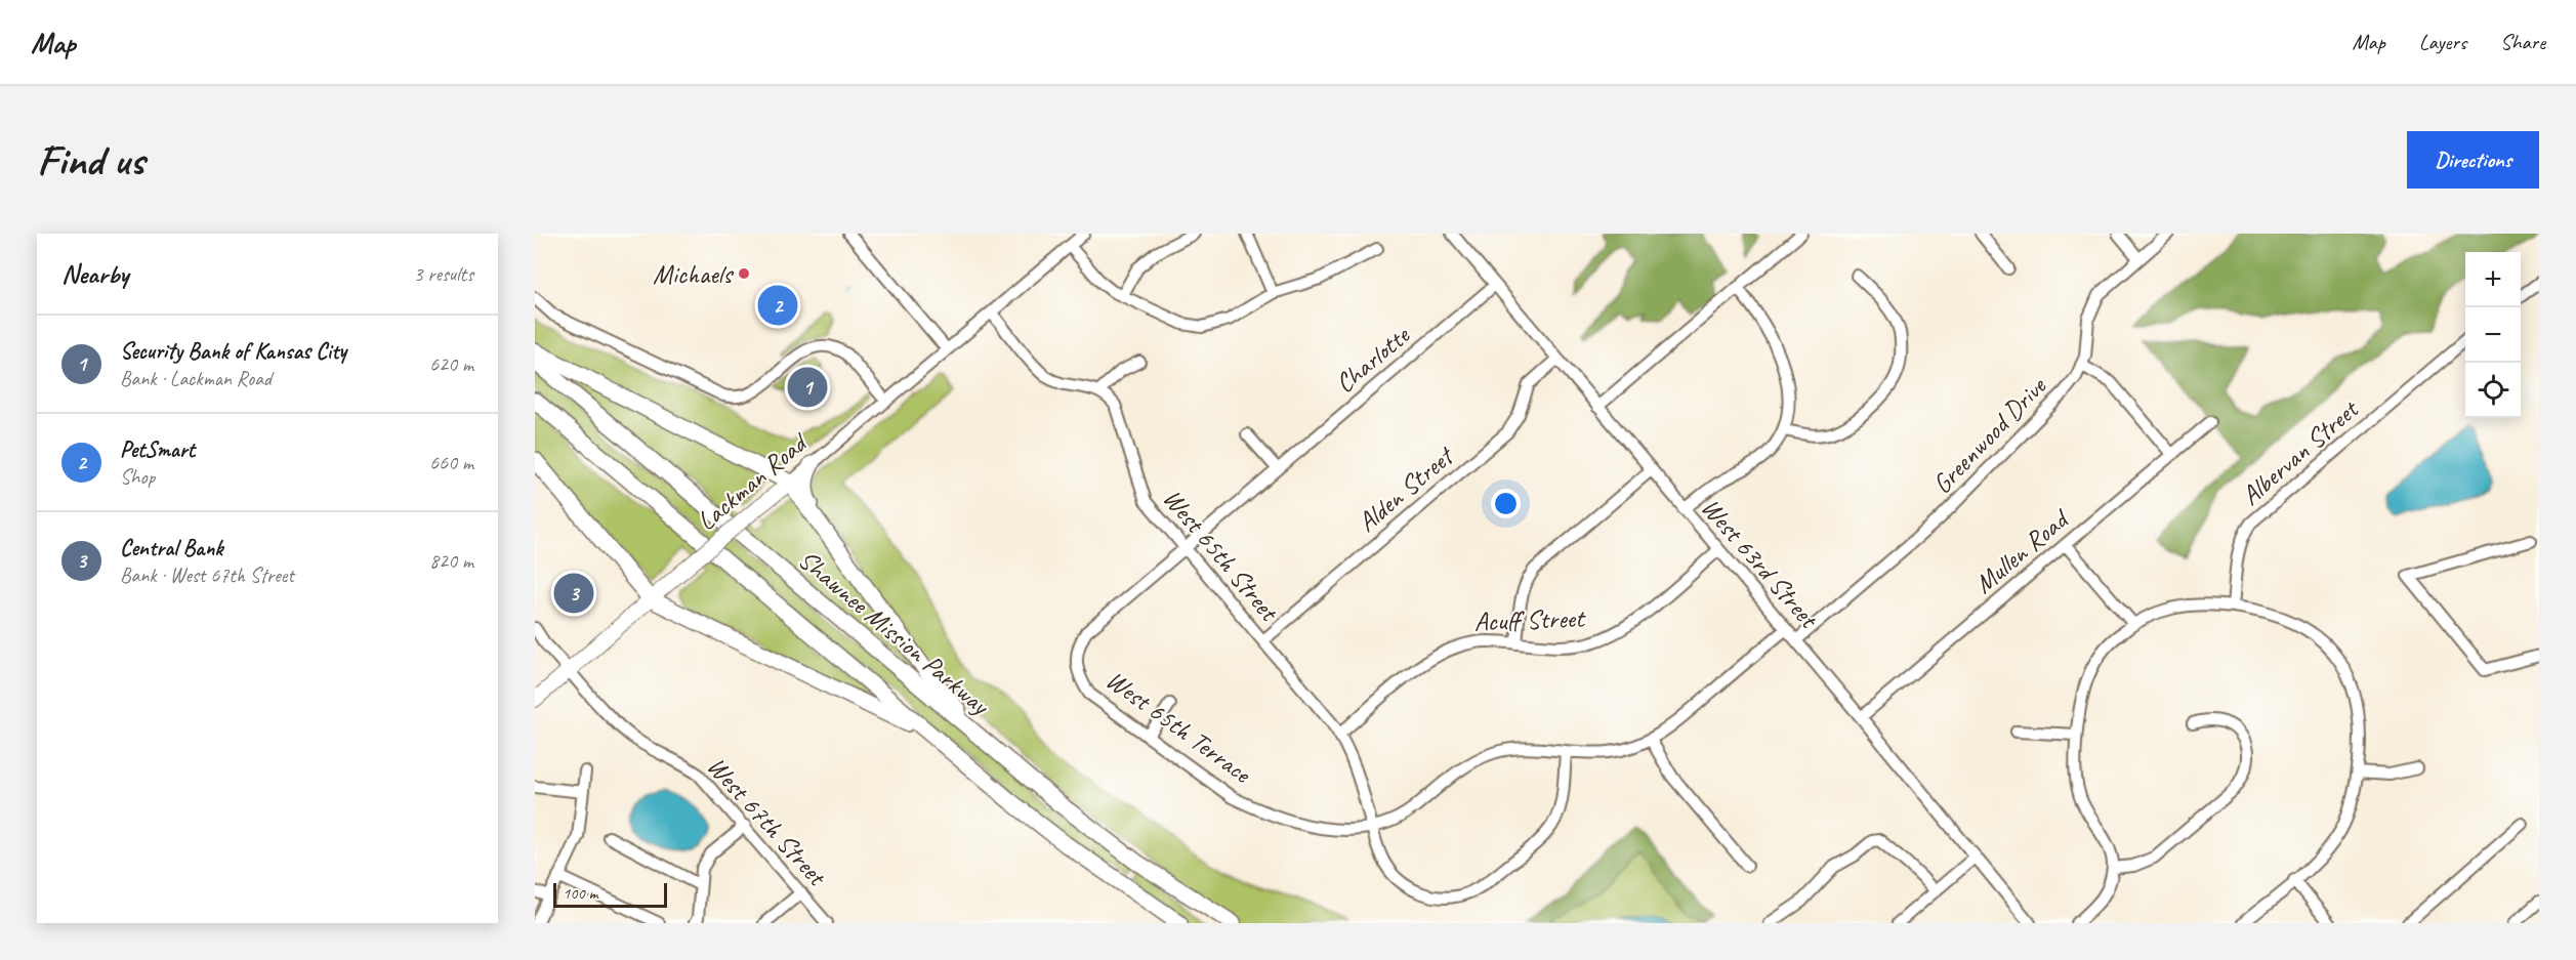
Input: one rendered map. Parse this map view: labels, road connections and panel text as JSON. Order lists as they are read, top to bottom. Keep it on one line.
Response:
{"streets":{"highway":["Shawnee Mission Parkway"],"main road":["Lackman Road"],"street":["Charlotte","Greenwood Drive","Albervan Street","Alden Street","Mullen Road","West 65th Street","West 63rd Street","Acuff Street","West 65th Terrace","West 67th Street"]},"crossings":[["Charlotte","West 65th Street"],["Charlotte","West 63rd Street"],["Charlotte","West 65th Terrace"],["Greenwood Drive","West 63rd Street"],["Lackman Road","West 67th Street"],["Alden Street","West 65th Street"],["Alden Street","West 63rd Street"],["Mullen Road","West 63rd Street"],["West 65th Street","Acuff Street"],["West 65th Street","West 65th Terrace"],["West 63rd Street","Acuff Street"]],"places":["Michaels"],"scale_bar":"100 m","page":{"header":"Map","nav":["Map","Layers","Share"],"buttons":"Directions","title":"Find us","heading":["Nearby","3 results"],"map_buttons":["+","−"],"pins":["2","1","3"],"list":[{"mark":"1","name":"Security Bank of Kansas City","note":"Bank · Lackman Road","value":"620 m"},{"mark":"2","name":"PetSmart","note":"Shop","value":"660 m"},{"mark":"3","name":"Central Bank","note":"Bank · West 67th Street","value":"820 m"}],"scale":"100 m"}}
